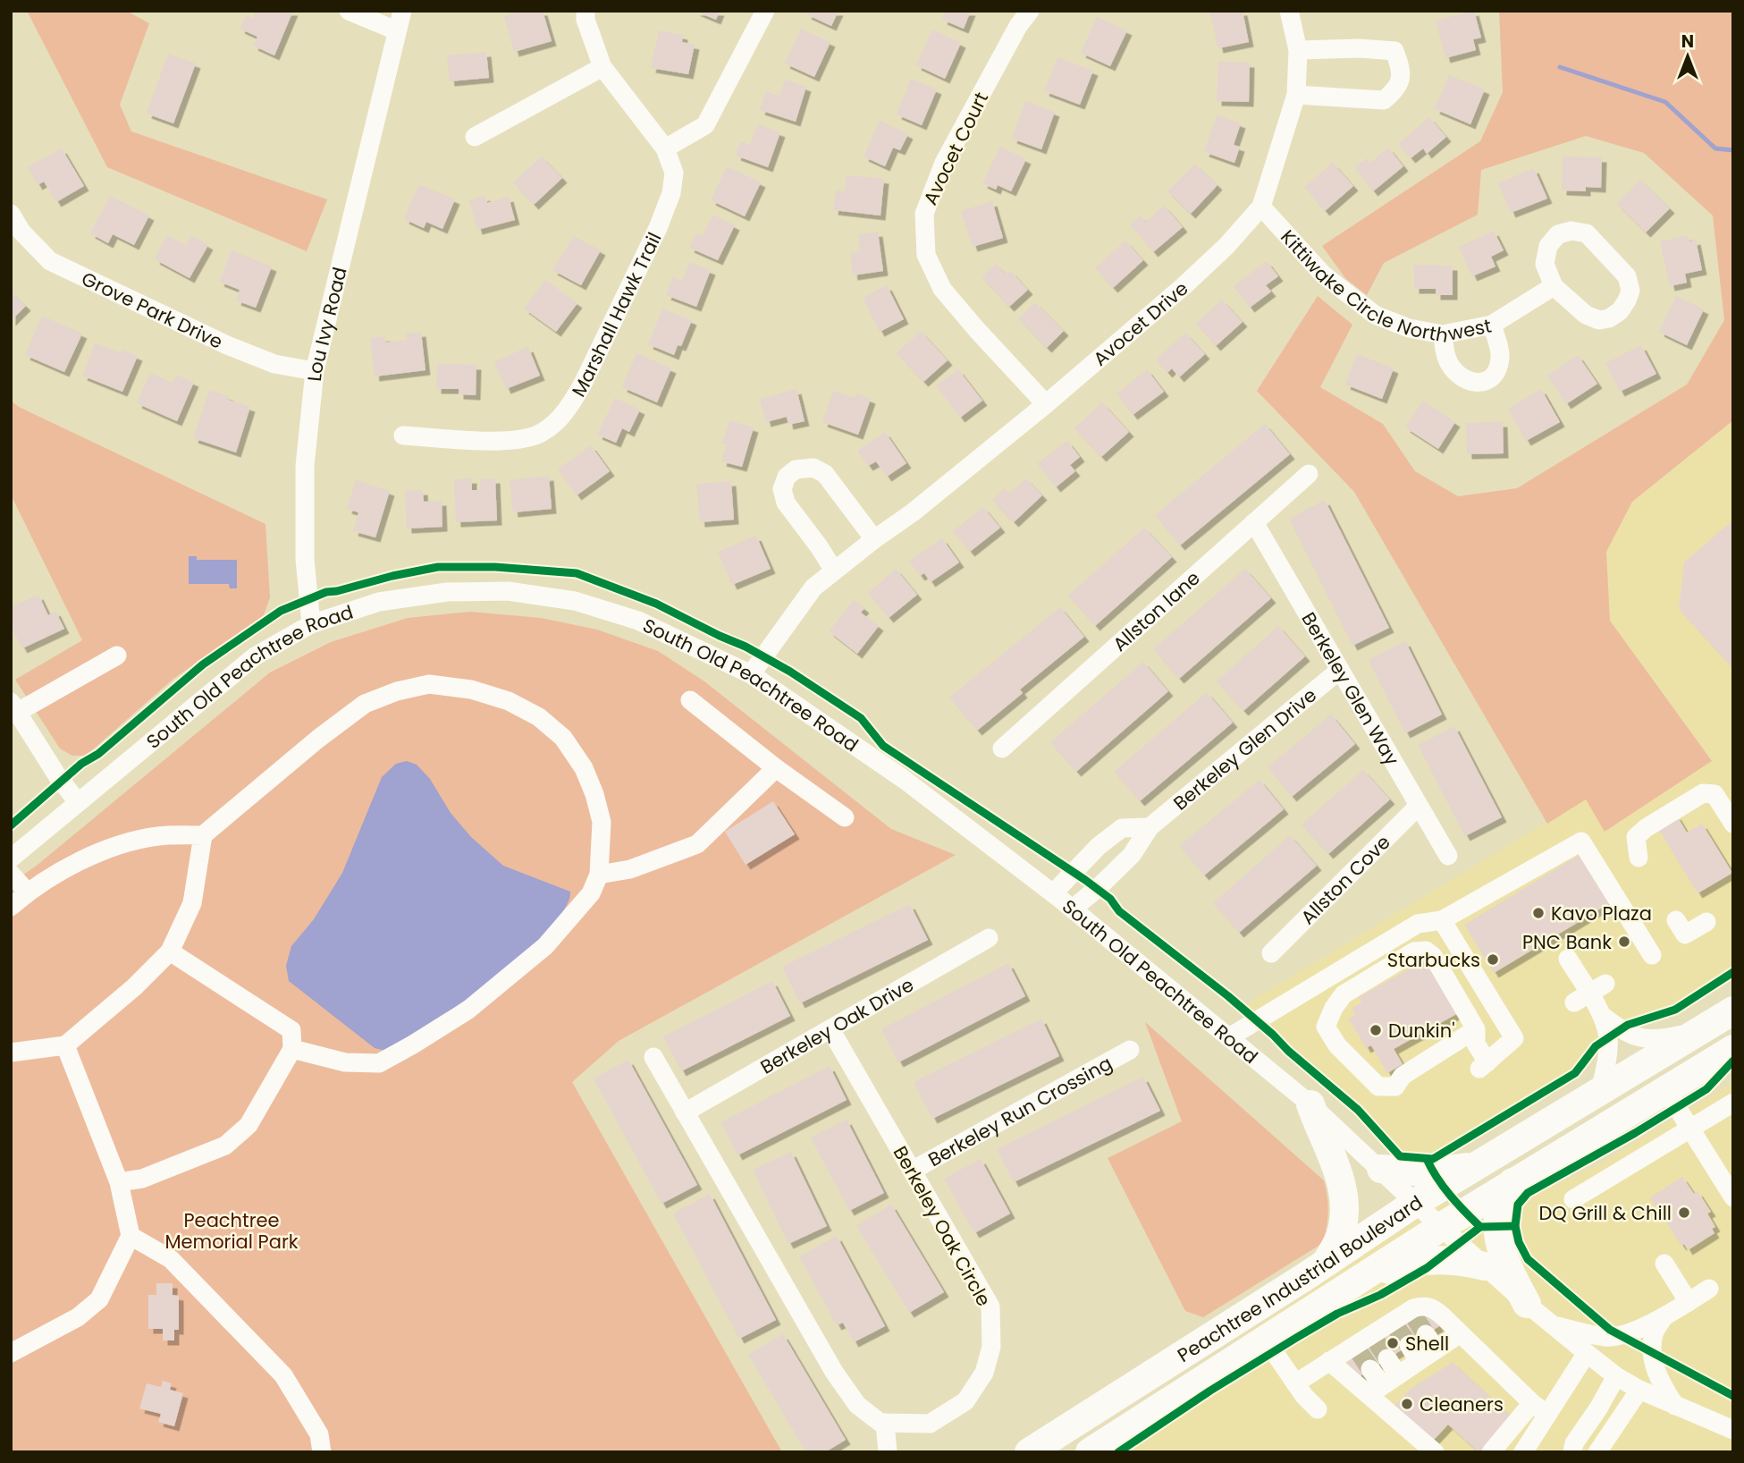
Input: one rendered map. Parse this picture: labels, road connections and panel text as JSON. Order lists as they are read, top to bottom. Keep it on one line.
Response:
{"streets":{"highway":["Peachtree Industrial Boulevard"],"street":["Avocet Court","Kittiwake Circle Northwest","Grove Park Drive","Marshall Hawk Trail","Avocet Drive","Lou Ivy Road","Allston lane","South Old Peachtree Road","Berkeley Glen Way","Berkeley Glen Drive","Allston Cove","Berkeley Oak Drive","Berkeley Run Crossing","Berkeley Oak Circle"]},"crossings":[["Avocet Court","Avocet Drive"],["Kittiwake Circle Northwest","Avocet Drive"],["Grove Park Drive","Lou Ivy Road"],["Avocet Drive","South Old Peachtree Road"],["Lou Ivy Road","South Old Peachtree Road"],["Allston lane","Berkeley Glen Way"],["South Old Peachtree Road","Berkeley Glen Drive"],["South Old Peachtree Road","Peachtree Industrial Boulevard"],["Berkeley Glen Way","Berkeley Glen Drive"],["Berkeley Glen Way","Allston Cove"],["Berkeley Oak Drive","Berkeley Oak Circle"],["Berkeley Run Crossing","Berkeley Oak Circle"]],"parks":["Peachtree Memorial Park"],"places":["Kavo Plaza","PNC Bank","Starbucks","Dunkin'","DQ Grill & Chill","Shell","Cleaners"],"north":"top"}
